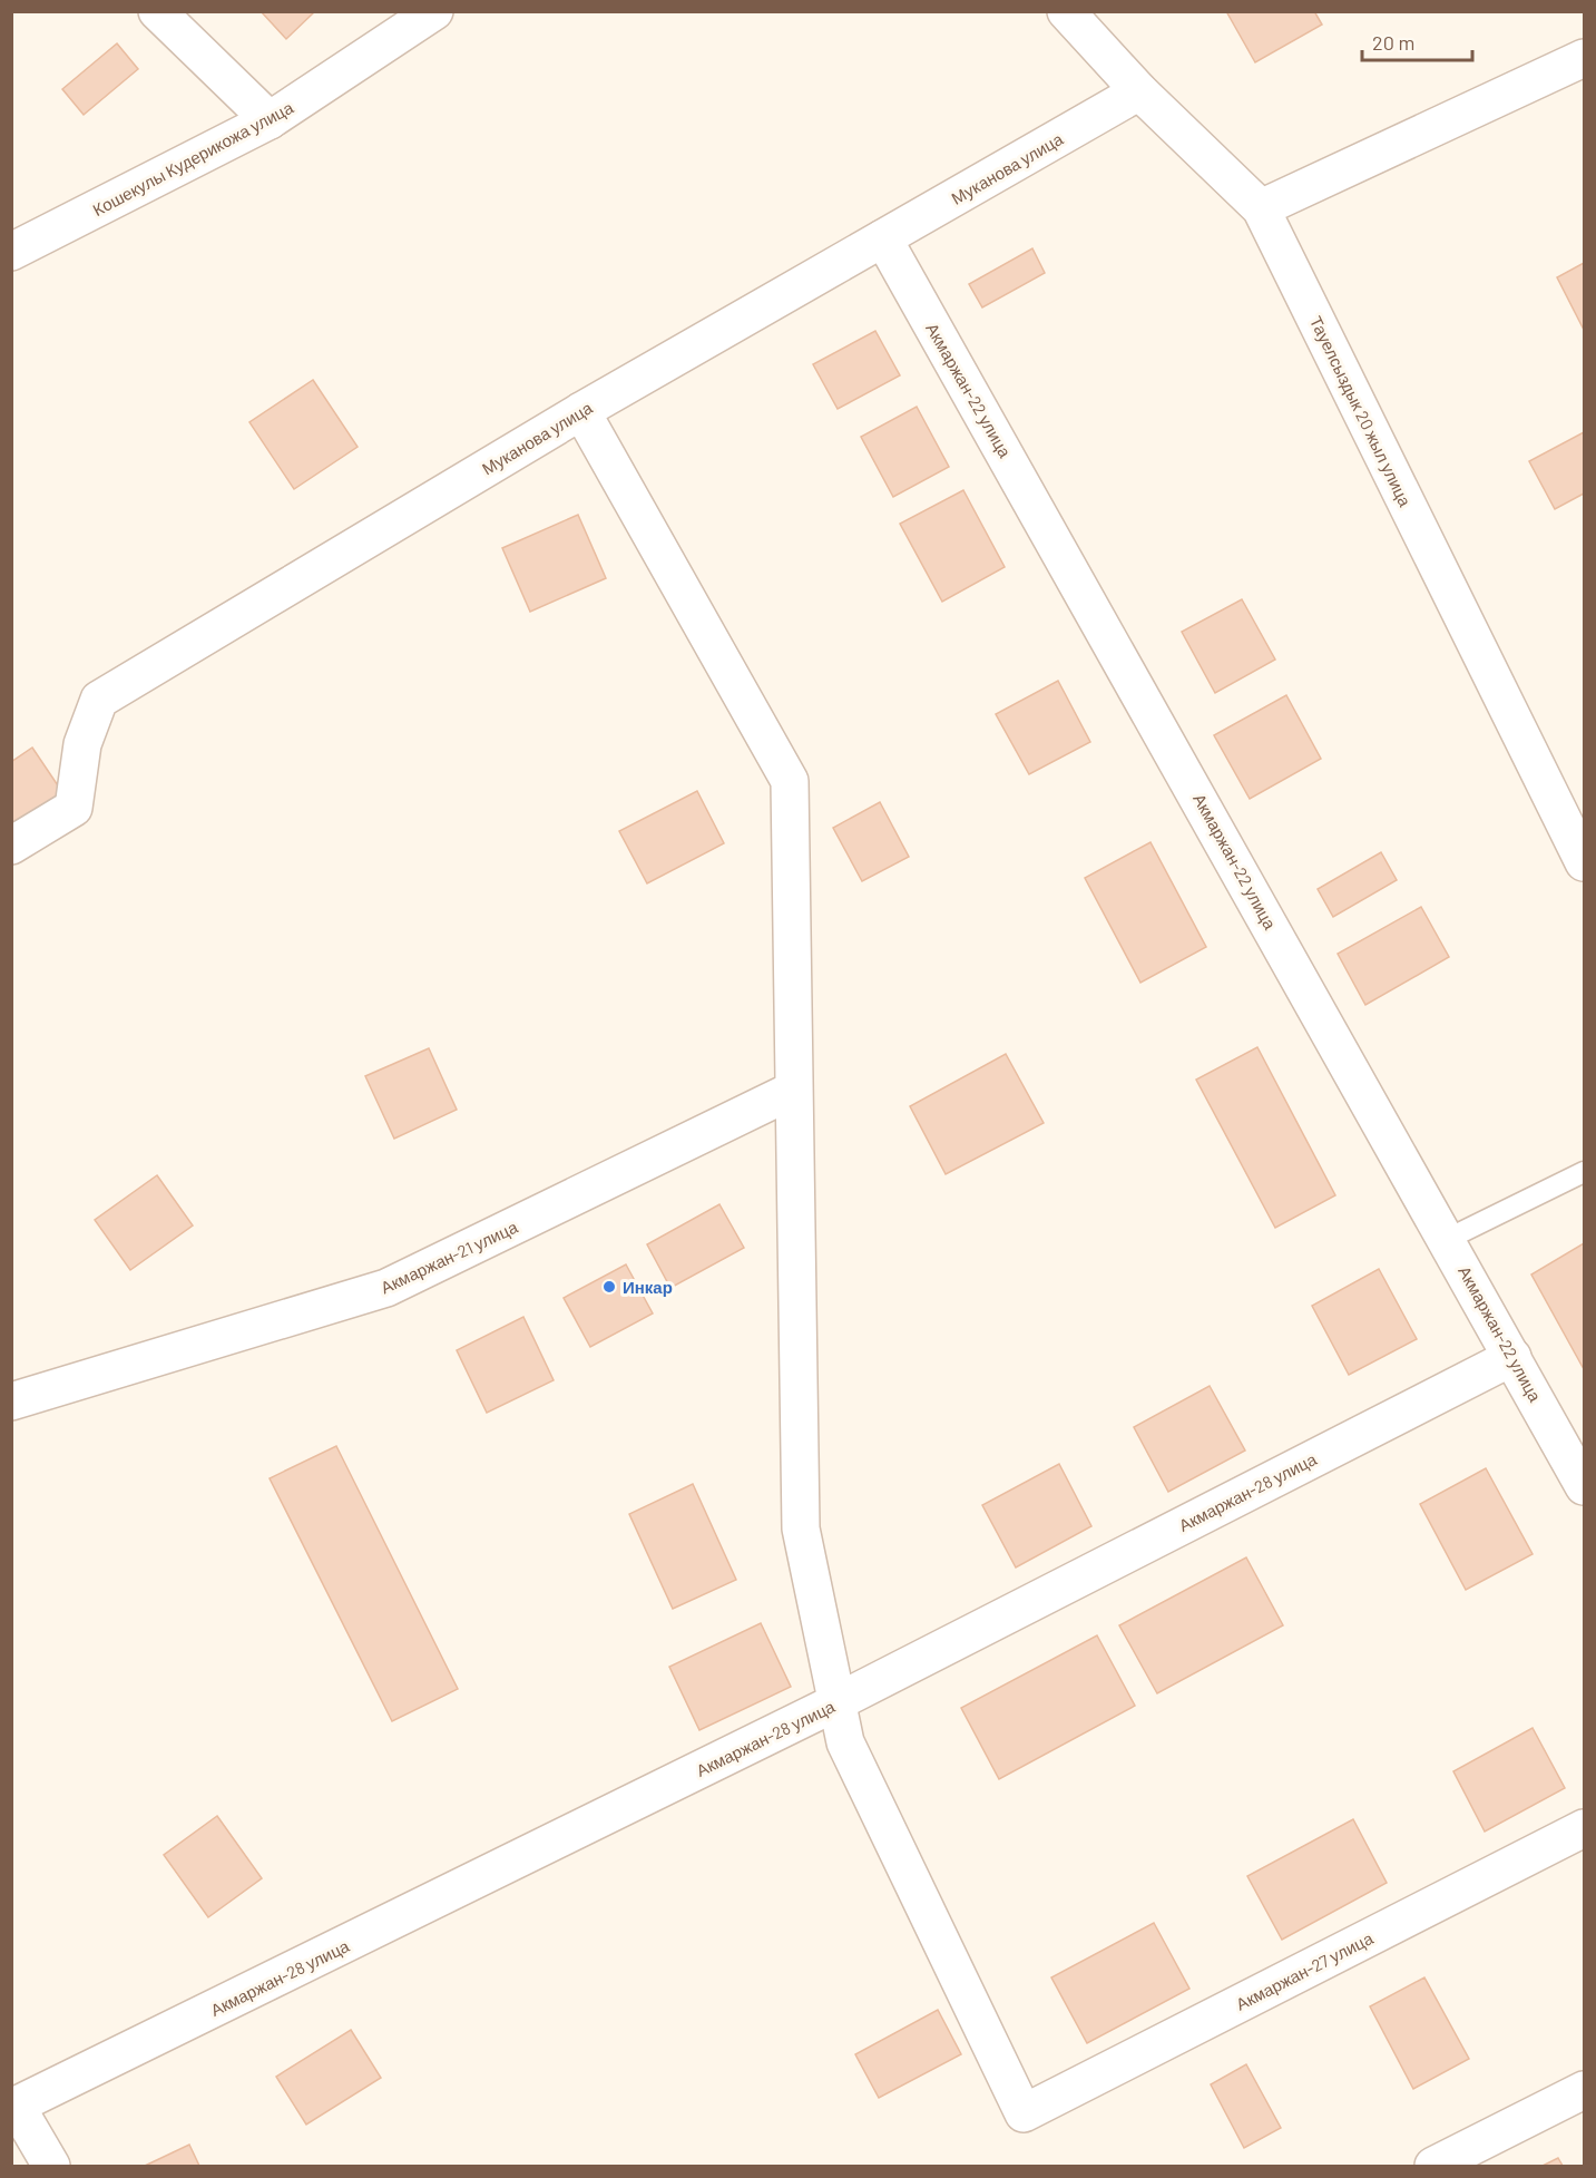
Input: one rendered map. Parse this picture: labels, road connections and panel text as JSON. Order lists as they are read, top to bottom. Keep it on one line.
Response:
{"streets":{"street":["Кошекулы Кудерикожа улица","Муканова улица","Акмаржан-22 улица","Тауелсыздык 20 жыл улица","Акмаржан-21 улица","Акмаржан-28 улица","Акмаржан-27 улица"]},"crossings":[["Муканова улица","Акмаржан-22 улица"],["Муканова улица","Тауелсыздык 20 жыл улица"],["Акмаржан-22 улица","Акмаржан-28 улица"],["Акмаржан-28 улица","Акмаржан-27 улица"]],"places":["Инкар"],"scale_bar":"20 m"}
